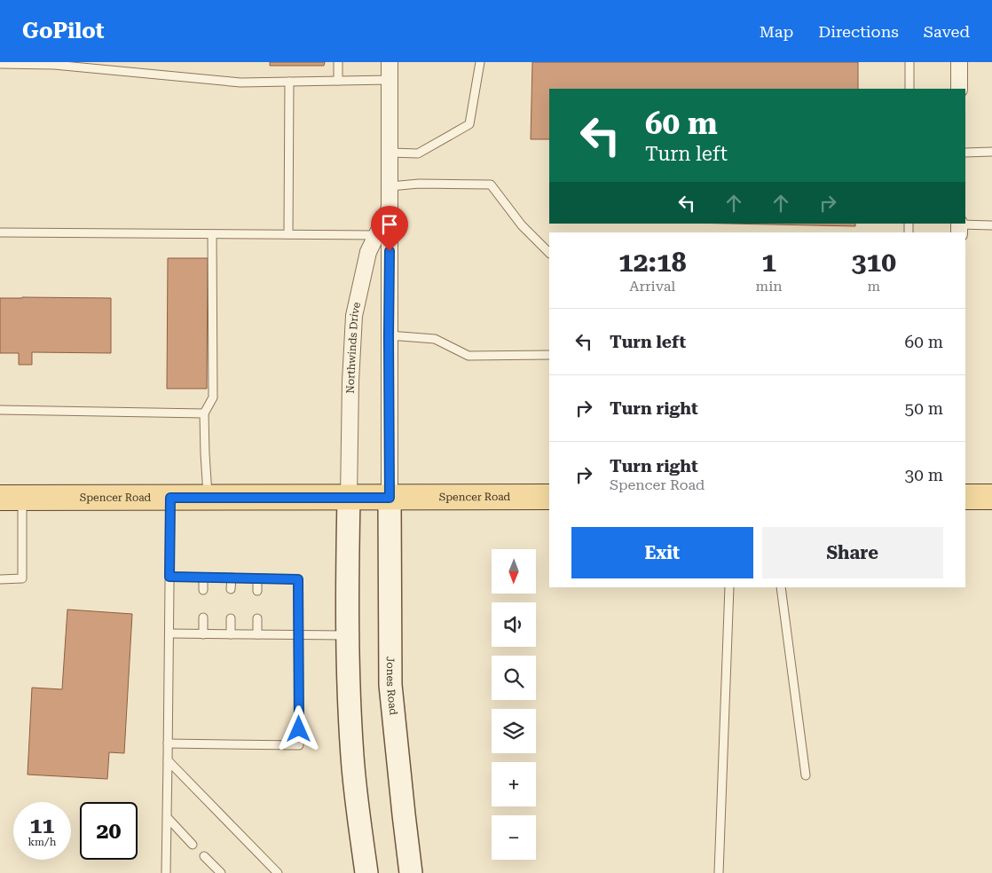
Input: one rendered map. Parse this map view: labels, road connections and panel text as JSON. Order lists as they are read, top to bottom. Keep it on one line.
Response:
{"streets":{"main road":["Spencer Road","Jones Road"],"street":["Northwinds Drive"]},"crossings":[["Northwinds Drive","Spencer Road"],["Northwinds Drive","Jones Road"],["Spencer Road","Jones Road"]],"north":"bottom","page":{"header":"GoPilot","nav":["Map","Directions","Saved"],"turn":["60 m","Turn left"],"eta":["12:18","Arrival","1","min","310","m"],"list":[{"name":"Turn left","value":"60 m"},{"name":"Turn right","value":"50 m"},{"name":"Turn right","note":"Spencer Road","value":"30 m"}],"buttons":["Exit","Share"],"map_buttons":["+","−"],"speed":"11 km/h","limit":"20"}}
